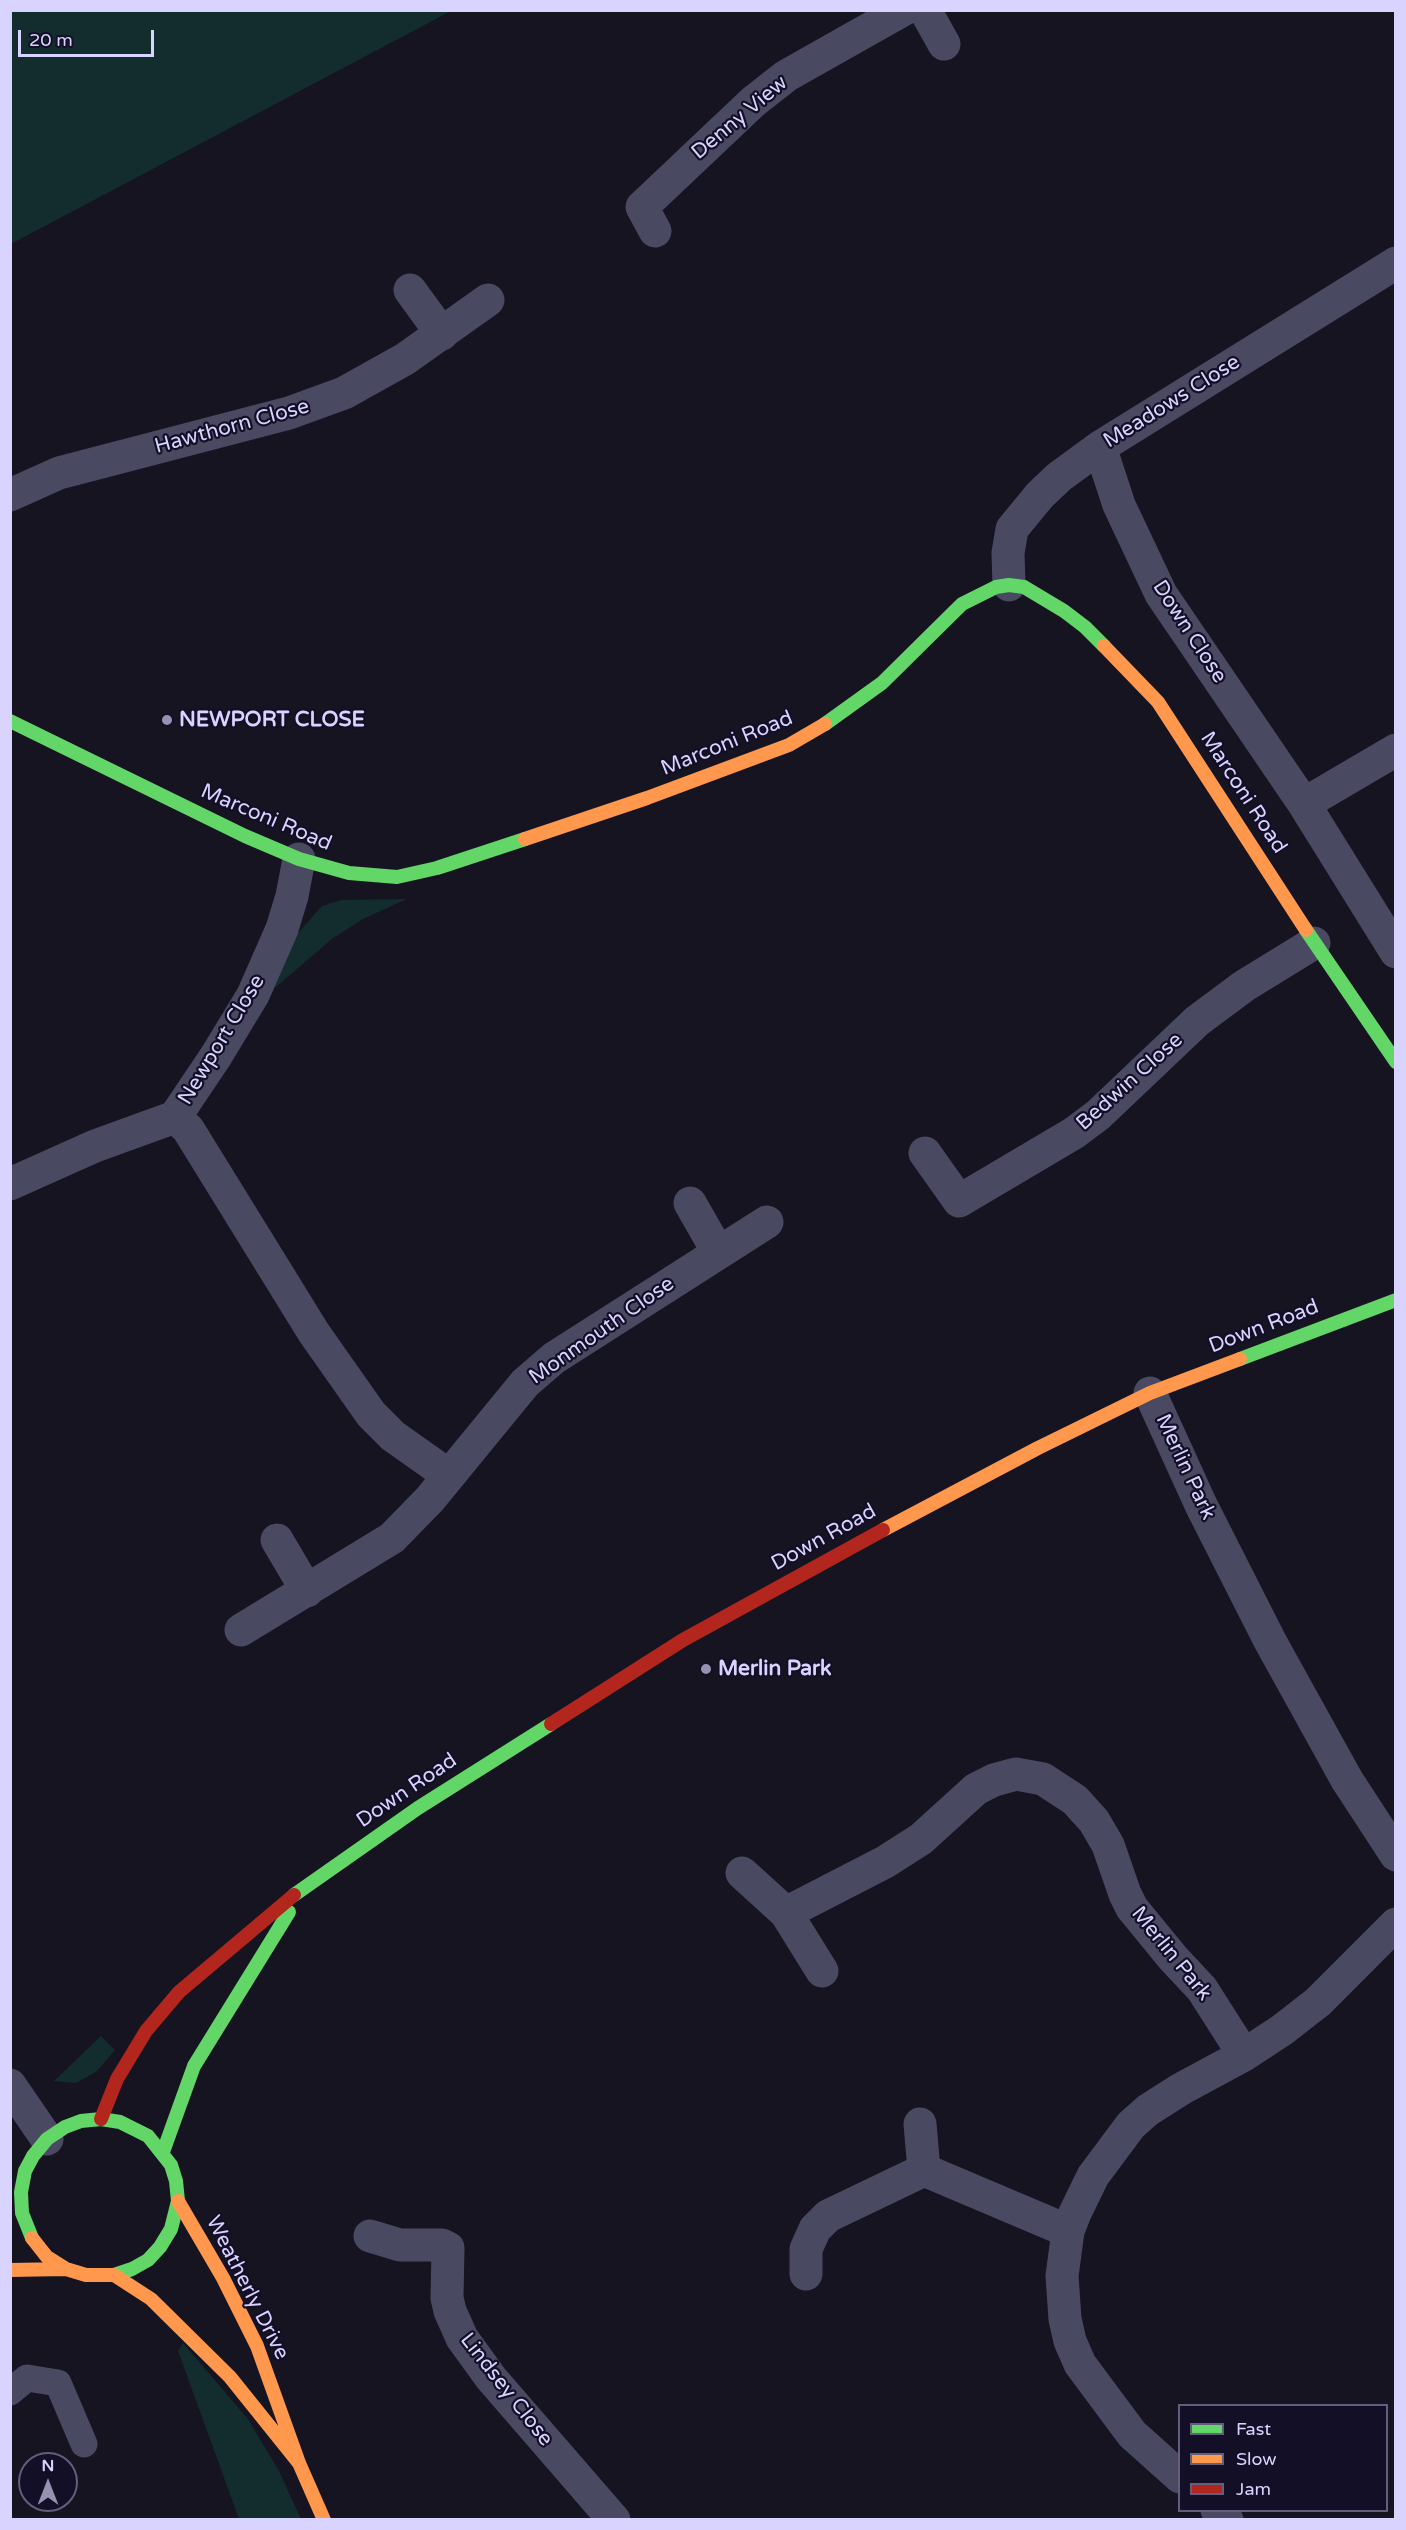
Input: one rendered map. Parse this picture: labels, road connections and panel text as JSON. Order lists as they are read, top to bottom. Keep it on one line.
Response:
{"streets":{"street":["Denny View","Meadows Close","Hawthorn Close","Down Close","Marconi Road","Newport Close","Bedwin Close","Down Road","Monmouth Close","Merlin Park","Weatherly Drive","Lindsey Close"]},"crossings":[["Meadows Close","Down Close"],["Meadows Close","Marconi Road"],["Marconi Road","Newport Close"],["Marconi Road","Bedwin Close"],["Newport Close","Monmouth Close"],["Down Road","Merlin Park"],["Down Road","Weatherly Drive"]],"places":["NEWPORT CLOSE","Merlin Park"],"legend":["Fast","Slow","Jam"],"scale_bar":"20 m","north":"top"}
